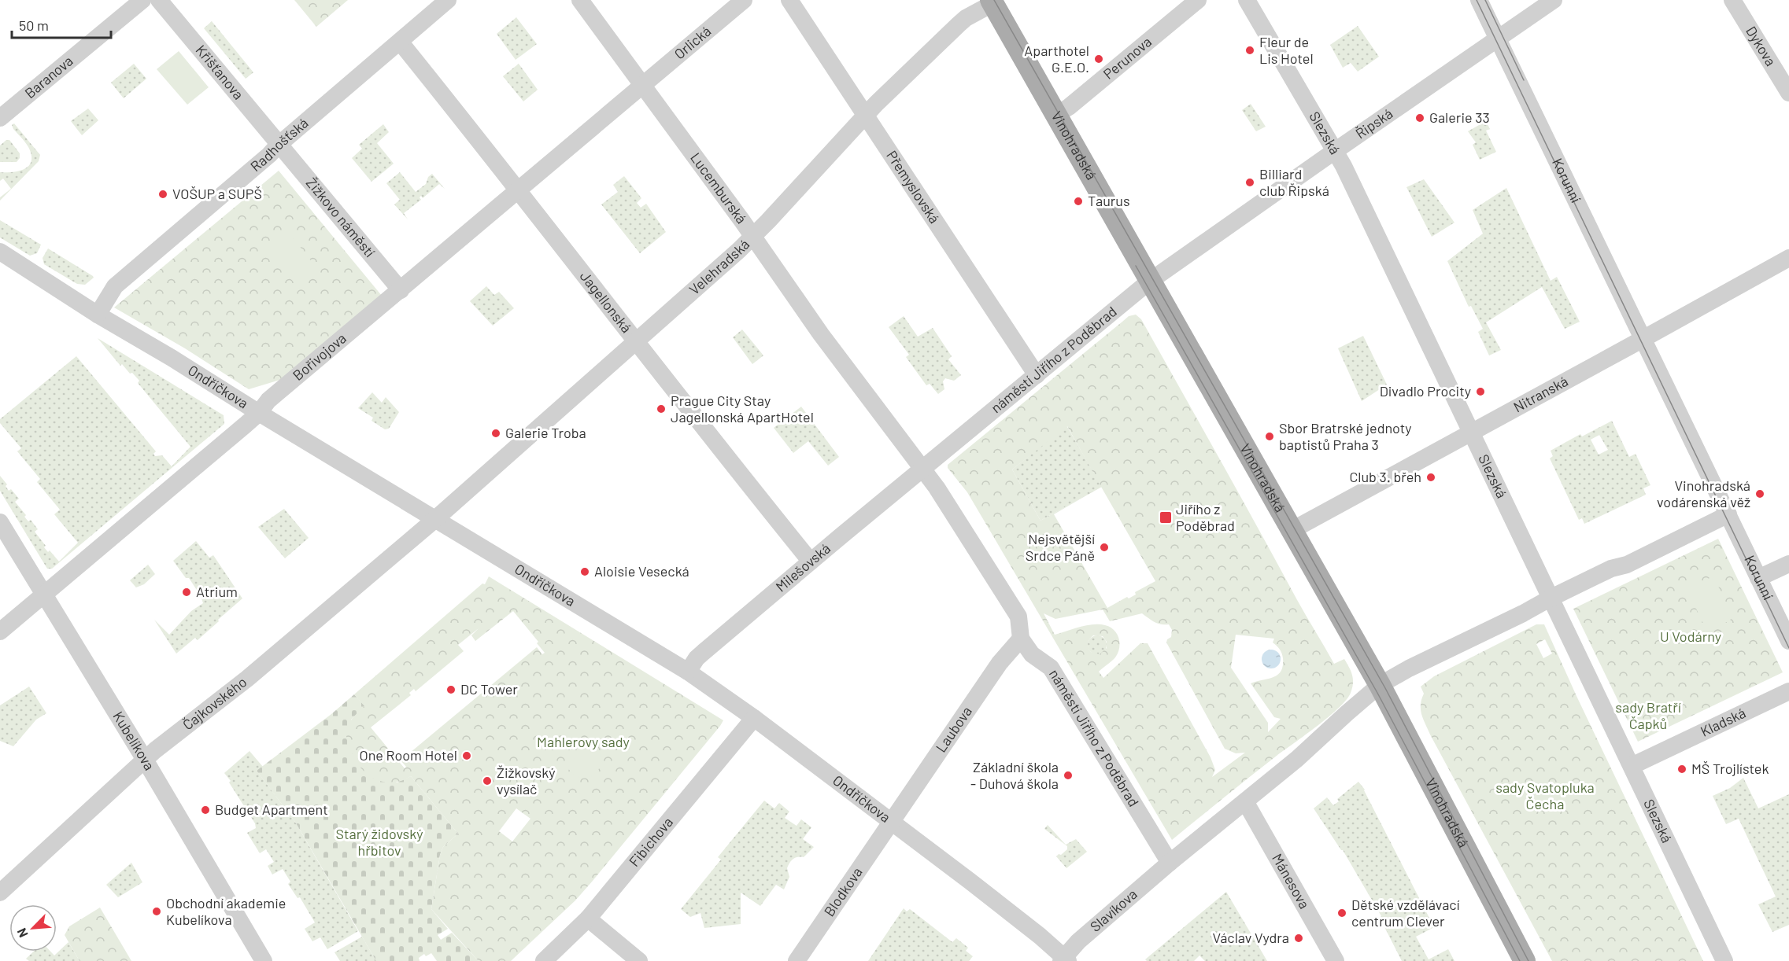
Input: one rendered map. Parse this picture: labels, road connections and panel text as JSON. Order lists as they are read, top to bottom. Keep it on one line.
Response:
{"streets":{"main road":["Vinohradská"],"street":["Orlická","Dykova","Perunova","Křišťanova","Baranova","Řipská","Slezská","Radhošťská","Korunní","Přemyslovská","Lucemburská","Žižkovo náměstí","Velehradská","Jagellonská","Bořivojova","náměstí Jiřího z Poděbrad","Ondříčkova","Nitranská","Milešovská","Čajkovského","Kladská","Laubova","Kubelíkova","Fibichova","Mánesova","Blodkova","Slavíkova"]},"crossings":[["Orlická","Lucemburská"],["Orlická","Bořivojova"],["Perunova","Vinohradská"],["Křišťanova","Radhošťská"],["Křišťanova","Žižkovo náměstí"],["Řipská","Slezská"],["Řipská","Vinohradská"],["Řipská","Korunní"],["Řipská","náměstí Jiřího z Poděbrad"],["Slezská","Nitranská"],["Slezská","Kladská"],["Radhošťská","Žižkovo náměstí"],["Radhošťská","Jagellonská"],["Radhošťská","Ondříčkova"],["Vinohradská","Velehradská"],["Vinohradská","náměstí Jiřího z Poděbrad"],["Vinohradská","Nitranská"],["Korunní","Nitranská"],["Přemyslovská","Velehradská"],["Přemyslovská","náměstí Jiřího z Poděbrad"],["Lucemburská","Velehradská"],["Lucemburská","Bořivojova"],["Lucemburská","náměstí Jiřího z Poděbrad"],["Lucemburská","Milešovská"],["Žižkovo náměstí","Bořivojova"],["Velehradská","Jagellonská"],["Velehradská","Ondříčkova"],["Velehradská","Čajkovského"],["Jagellonská","Bořivojova"],["Jagellonská","Milešovská"],["Bořivojova","Ondříčkova"],["Bořivojova","Kubelíkova"],["náměstí Jiřího z Poděbrad","Milešovská"],["náměstí Jiřího z Poděbrad","Laubova"],["náměstí Jiřího z Poděbrad","Slavíkova"],["Ondříčkova","Milešovská"],["Ondříčkova","Čajkovského"],["Ondříčkova","Laubova"],["Ondříčkova","Fibichova"],["Ondříčkova","Blodkova"],["Ondříčkova","Slavíkova"],["Čajkovského","Kubelíkova"],["Laubova","Blodkova"]],"parks":["U Vodárny","sady Bratří Čapků","Mahlerovy sady","sady Svatopluka Čecha","Starý židovský hřbitov"],"places":{"other":["Fleur de Lis Hotel","Aparthotel G.E.O.","Galerie 33","Billiard club Řipská","VOŠUP a SUPŠ","Taurus","Divadlo Procity","Prague City Stay Jagellonská ApartHotel","Galerie Troba","Sbor Bratrské jednoty baptistů Praha 3","Club 3. břeh","Vinohradská vodárenská věž","Nejsvětější Srdce Páně","Aloisie Vesecká","Atrium","DC Tower","One Room Hotel","MŠ Trojlístek","Základní škola - Duhová škola","Žižkovský vysílač","Budget Apartment","Obchodní akademie Kubelíkova","Dětské vzdělávací centrum Clever","Václav Vydra"],"transit":["Jiřího z Poděbrad"]},"scale_bar":"50 m","north":"bottom left"}
